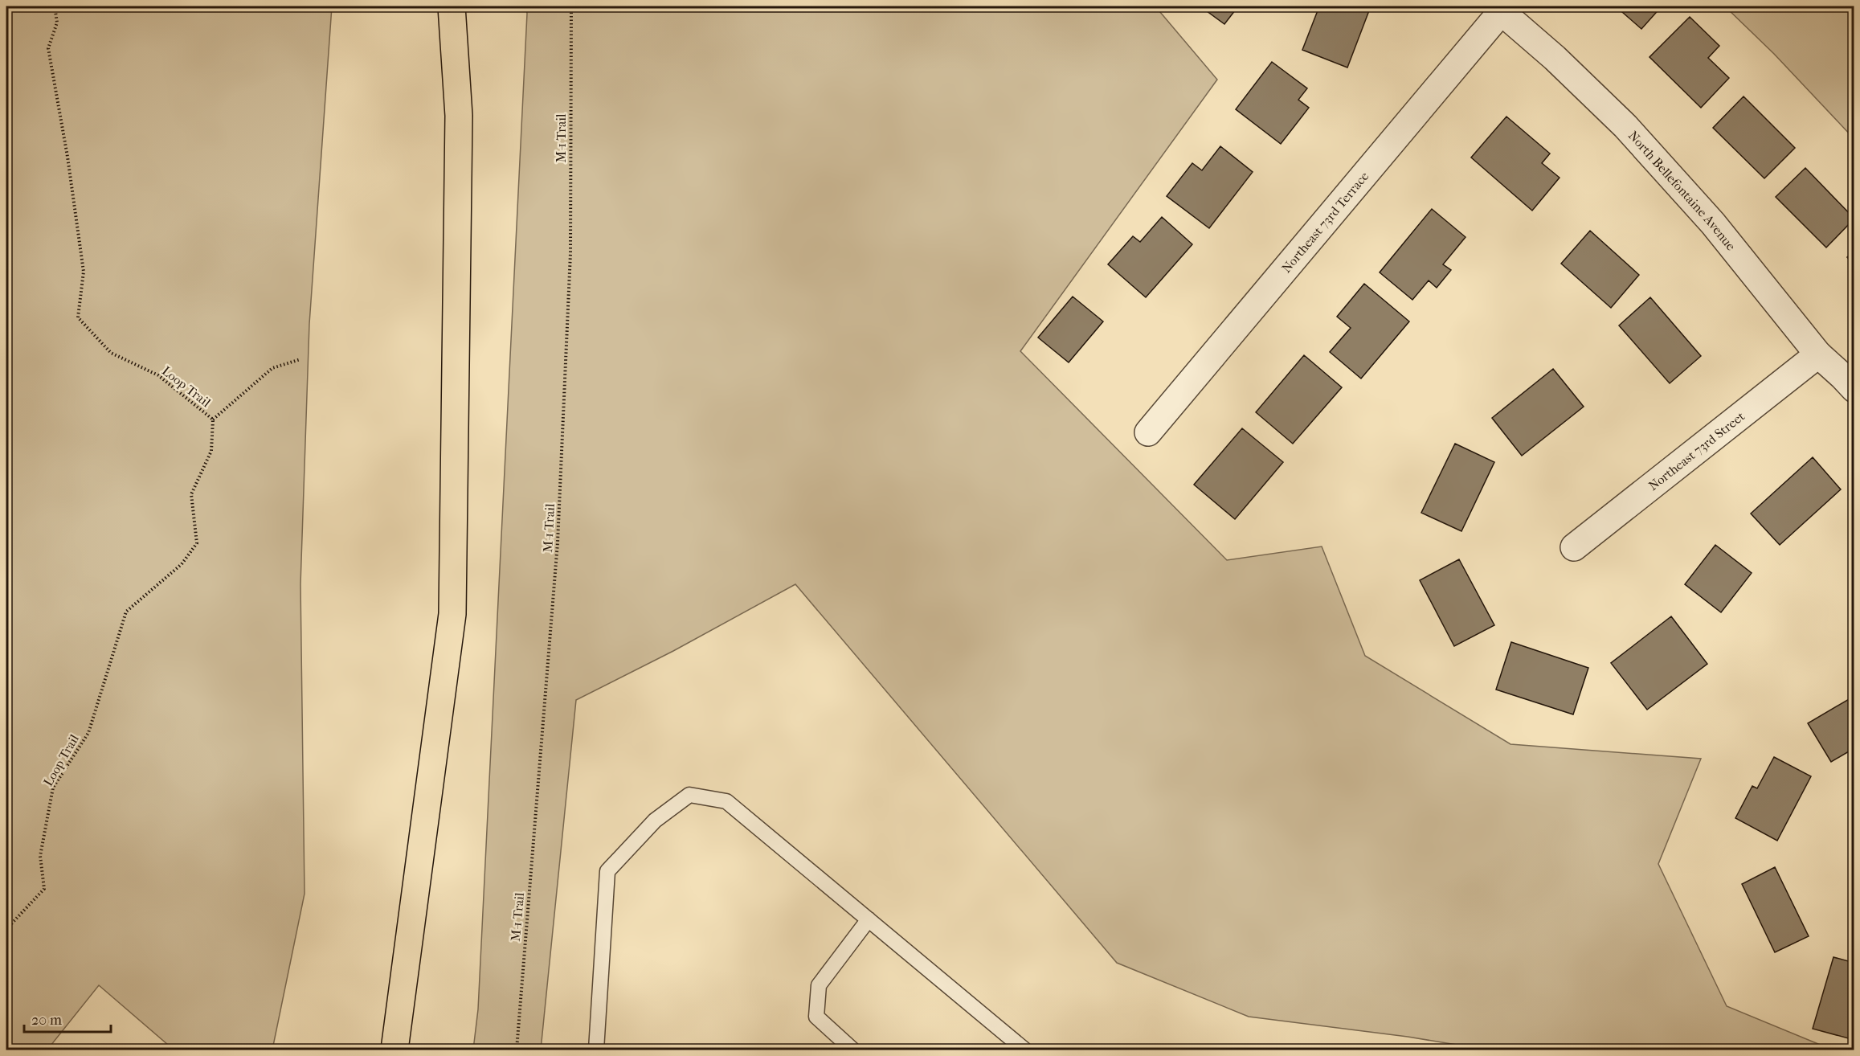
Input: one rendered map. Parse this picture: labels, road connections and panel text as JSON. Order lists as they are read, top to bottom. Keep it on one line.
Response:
{"streets":{"street":["North Bellefontaine Avenue","Northeast 73rd Terrace","Northeast 73rd Street"],"path":["M-1 Trail","Loop Trail"]},"crossings":[["North Bellefontaine Avenue","Northeast 73rd Terrace"],["North Bellefontaine Avenue","Northeast 73rd Street"]],"scale_bar":"20 m"}
